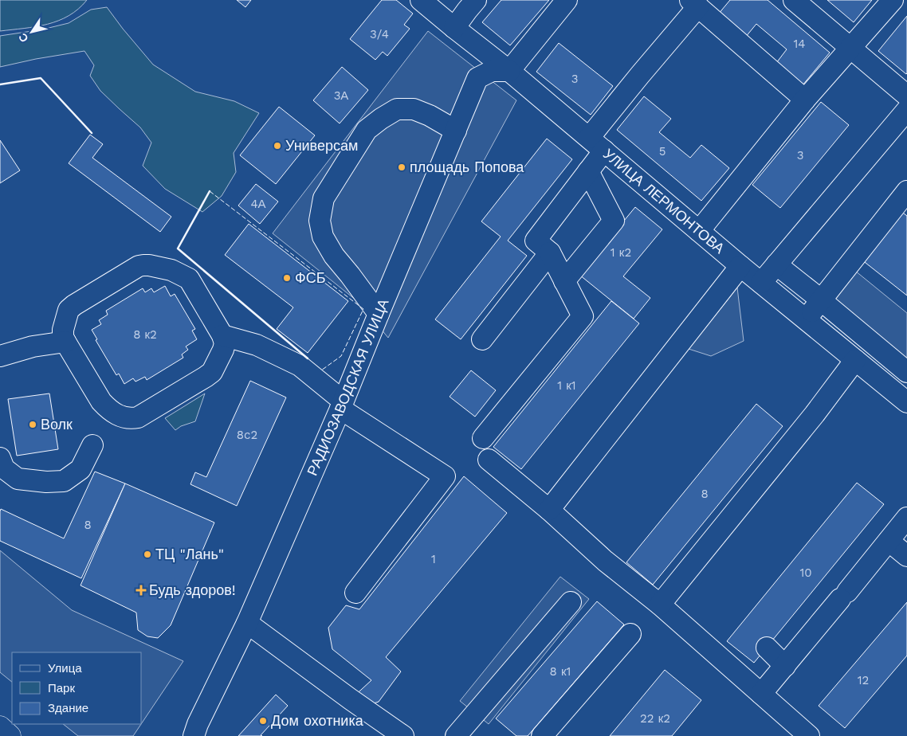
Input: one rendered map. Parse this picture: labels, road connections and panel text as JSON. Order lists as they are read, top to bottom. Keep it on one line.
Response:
{"streets":{"street":["УЛИЦА ЛЕРМОНТОВА","РАДИОЗАВОДСКАЯ УЛИЦА"]},"crossings":[["УЛИЦА ЛЕРМОНТОВА","РАДИОЗАВОДСКАЯ УЛИЦА"]],"places":{"other":["Универсам","площадь Попова","ФСБ","Волк","ТЦ \"Лань\"","Дом охотника"],"health":["Будь здоров!"]},"house_numbers":["3/4","14","3","3А","5","3","4А","1 к2","8 к2","1 к1","8c2","8","8","1","10","8 к1","12","22 к2"],"legend":["Улица","Парк","Здание"],"north":"bottom left"}
